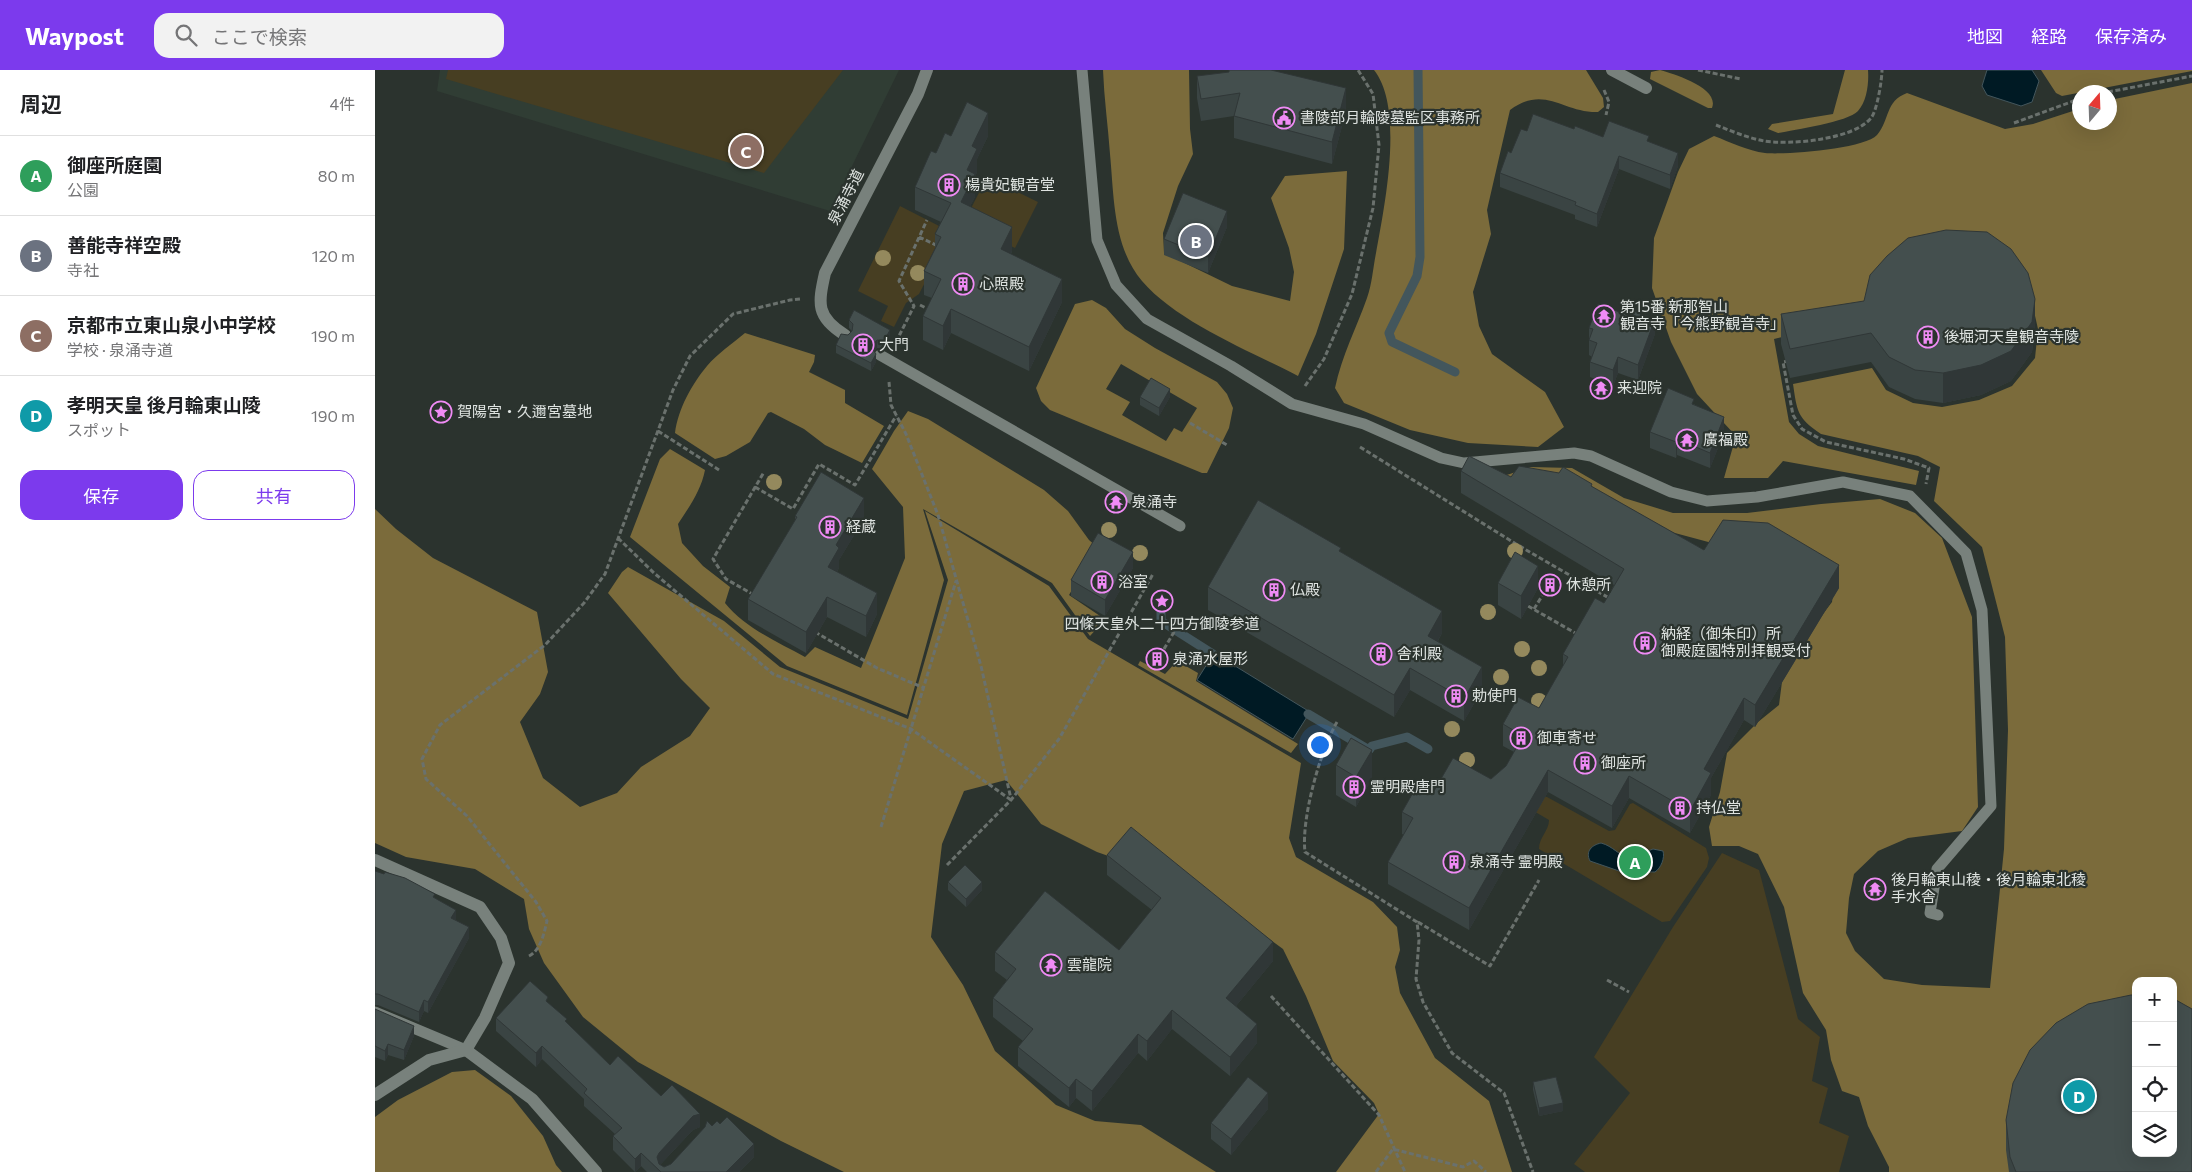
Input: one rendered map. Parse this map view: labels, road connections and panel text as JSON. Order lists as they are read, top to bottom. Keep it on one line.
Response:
{"streets":{"street":["泉涌寺道"]},"places":{"public building":["書陵部月輪陵墓監区事務所"],"building":["楊貴妃観音堂","心照殿","後堀河天皇観音寺陵","大門","経蔵","浴室","休憩所","仏殿","納経（御朱印）所 御殿庭園特別拝観受付","舎利殿","泉涌水屋形","勅使門","御車寄せ","御座所","霊明殿唐門","持仏堂","泉涌寺 霊明殿"],"temple":["第15番 新那智山 観音寺「今熊野観音寺」","来迎院","廣福殿","泉涌寺","後月輪東山稜・後月輪東北稜 手水舎","雲龍院"],"place":["賀陽宮・久邇宮墓地","四條天皇外二十四方御陵参道"]},"north":"top","page":{"header":"Waypost","search":"ここで検索","nav":["地図","経路","保存済み"],"heading":["周辺","4件"],"pins":["C","B","A","D"],"list":[{"mark":"A","name":"御座所庭園","note":"公園","value":"80 m"},{"mark":"B","name":"善能寺祥空殿","note":"寺社","value":"120 m"},{"mark":"C","name":"京都市立東山泉小中学校","note":"学校 · 泉涌寺道","value":"190 m"},{"mark":"D","name":"孝明天皇 後月輪東山陵","note":"スポット","value":"190 m"}],"buttons":["保存","共有"],"map_buttons":["+","−"]}}
